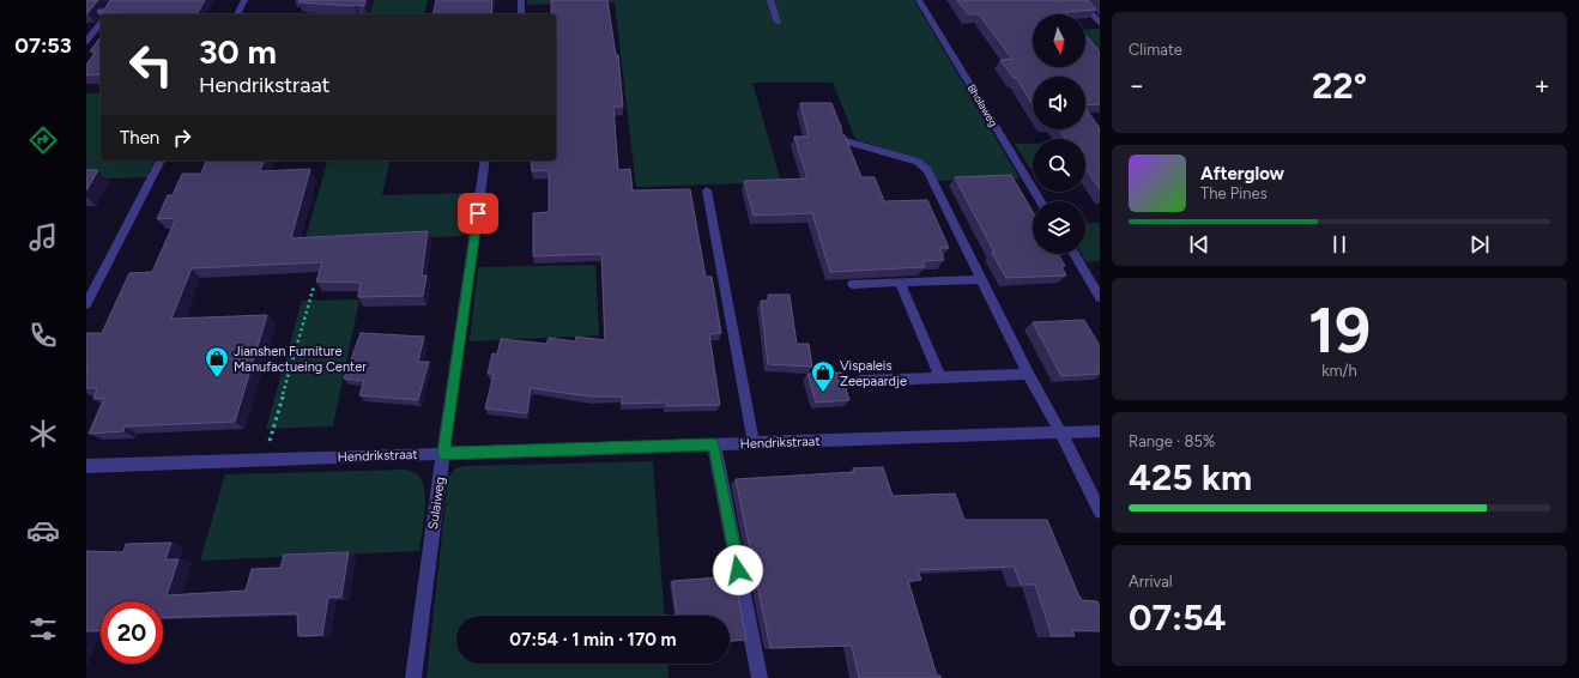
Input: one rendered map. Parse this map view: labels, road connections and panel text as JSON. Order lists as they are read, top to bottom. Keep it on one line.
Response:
{"streets":{"street":["Bholaweg","Hendrikstraat","Sulaiweg"]},"crossings":[["Hendrikstraat","Sulaiweg"]],"places":{"shop":["Jianshen Furniture Manufactueing Center","Vispaleis Zeepaardje"]},"north":"bottom","page":{"tabs":"07:53","tile":["Climate",["19","km/h"],["Range · 85%","425 km"],["Arrival","07:54"]],"turn":["30 m","Hendrikstraat"],"heat":["−","22°","+"],"then":"Then","song":["Afterglow","The Pines"],"limit":"20","trip":"07:54 · 1 min · 170 m"}}
